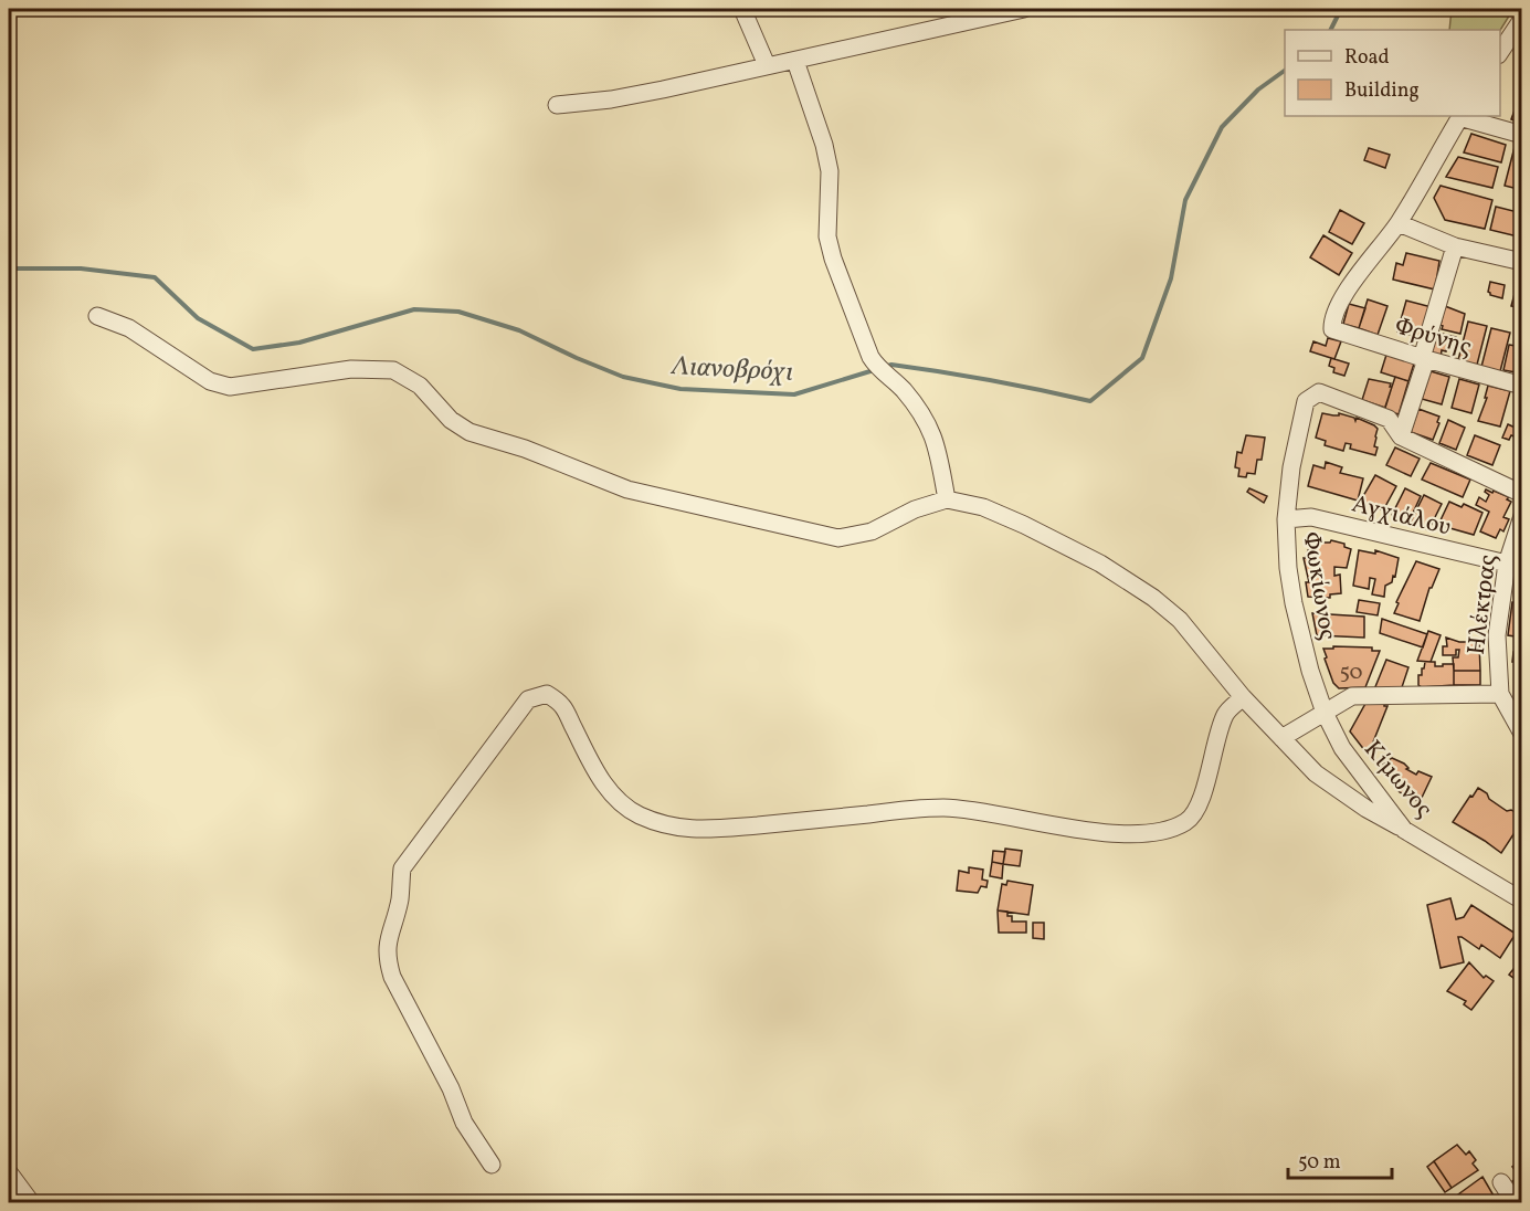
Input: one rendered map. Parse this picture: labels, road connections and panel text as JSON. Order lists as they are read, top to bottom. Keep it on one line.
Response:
{"streets":{"street":["Φρύνης","Αγχιάλου","Φωκίωνος","Ηλέκτρας","Κίμωνος"]},"crossings":[["Αγχιάλου","Φωκίωνος"],["Αγχιάλου","Ηλέκτρας"],["Φωκίωνος","Κίμωνος"]],"water":["Λιανοβρόχι"],"house_numbers":["50"],"legend":["Road","Building"],"scale_bar":"50 m"}
